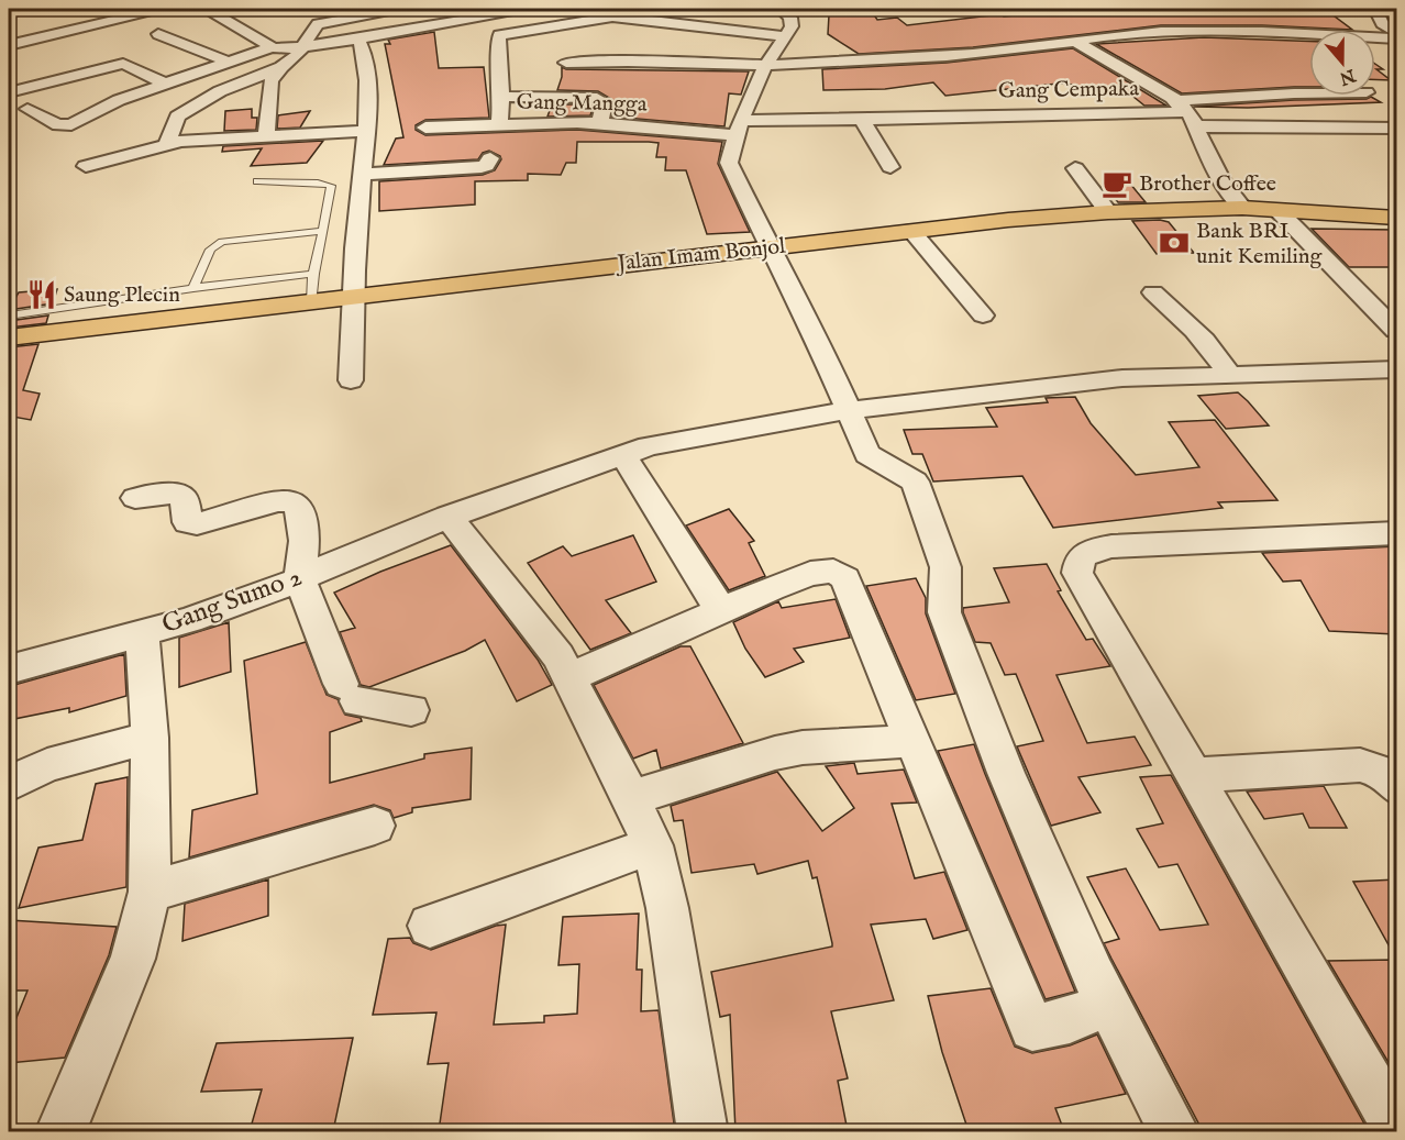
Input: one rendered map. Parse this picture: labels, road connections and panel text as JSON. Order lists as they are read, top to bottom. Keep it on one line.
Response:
{"streets":{"highway":["Jalan Imam Bonjol"],"street":["Gang Cempaka","Gang Mangga","Gang Sumo 2"]},"crossings":[["Gang Cempaka","Gang Mangga"]],"places":{"cafe":["Brother Coffee"],"bank":["Bank BRI unit Kemiling"],"restaurant":["Saung Plecin"]},"north":"bottom"}
